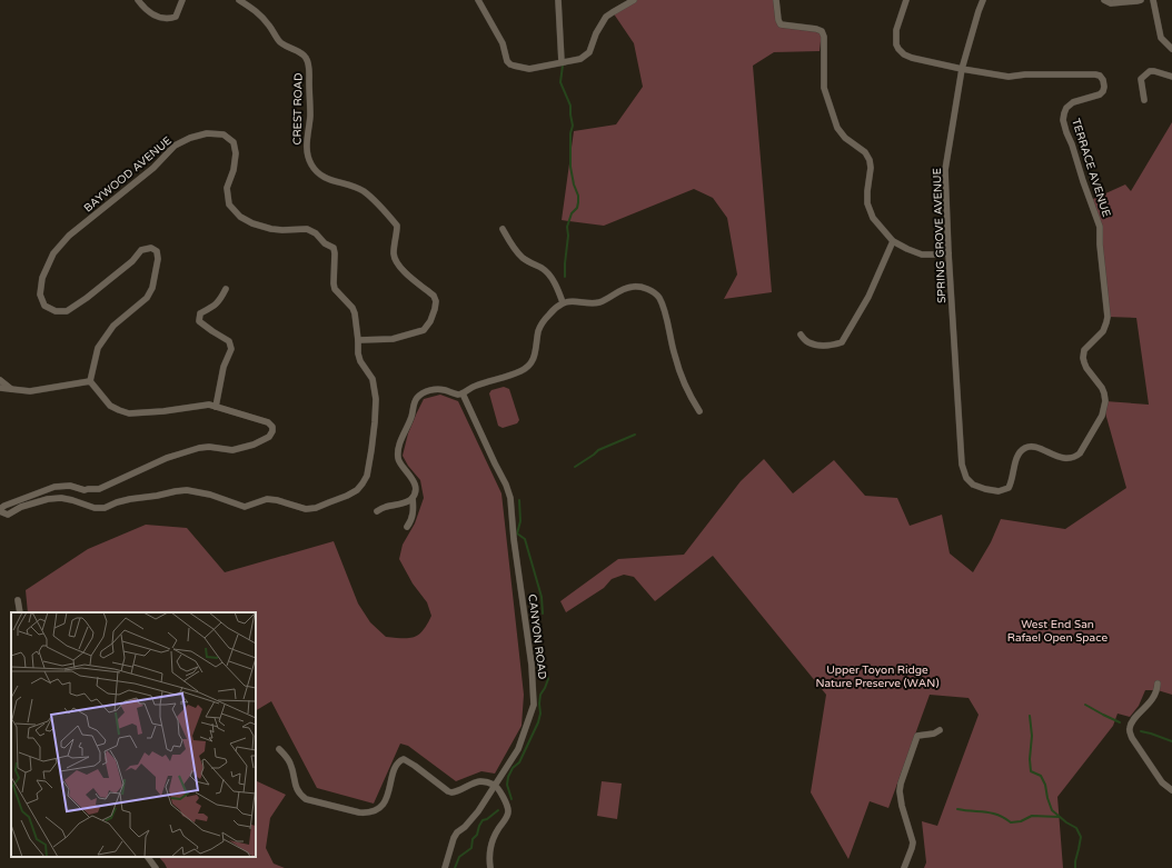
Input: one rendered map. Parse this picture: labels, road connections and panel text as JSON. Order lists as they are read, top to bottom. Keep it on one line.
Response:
{"streets":{"street":["CREST ROAD","TERRACE AVENUE","BAYWOOD AVENUE","SPRING GROVE AVENUE","CANYON ROAD"]},"crossings":[["CREST ROAD","BAYWOOD AVENUE"],["TERRACE AVENUE","SPRING GROVE AVENUE"]],"parks":["West End San Rafael Open Space","Upper Toyon Ridge Nature Preserve (WAN)"]}
